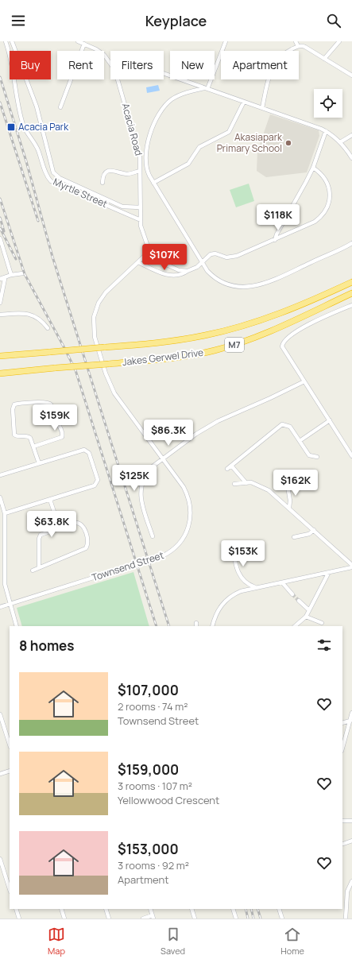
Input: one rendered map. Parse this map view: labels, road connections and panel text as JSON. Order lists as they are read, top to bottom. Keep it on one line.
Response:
{"streets":{"highway":["M7","Jakes Gerwel Drive"],"street":["Acacia Road","Myrtle Street","Townsend Street"]},"crossings":[["Acacia Road","Myrtle Street"],["Acacia Road","Townsend Street"]],"places":{"transit":["Acacia Park"],"other":["Akasiapark Primary School"]},"page":{"header":"Keyplace","chip":["Buy","Rent","Filters","New","Apartment"],"price":["$118K","$107K","$159K","$86.3K","$125K","$162K","$63.8K","$153K"],"heading":"8 homes","list":[{"name":"$107,000","note":"2 rooms · 74 m² · Townsend Street"},{"name":"$159,000","note":"3 rooms · 107 m² · Yellowwood Crescent"},{"name":"$153,000","note":"3 rooms · 92 m² · Apartment"}],"tabs":["Map","Saved","Home"]}}
